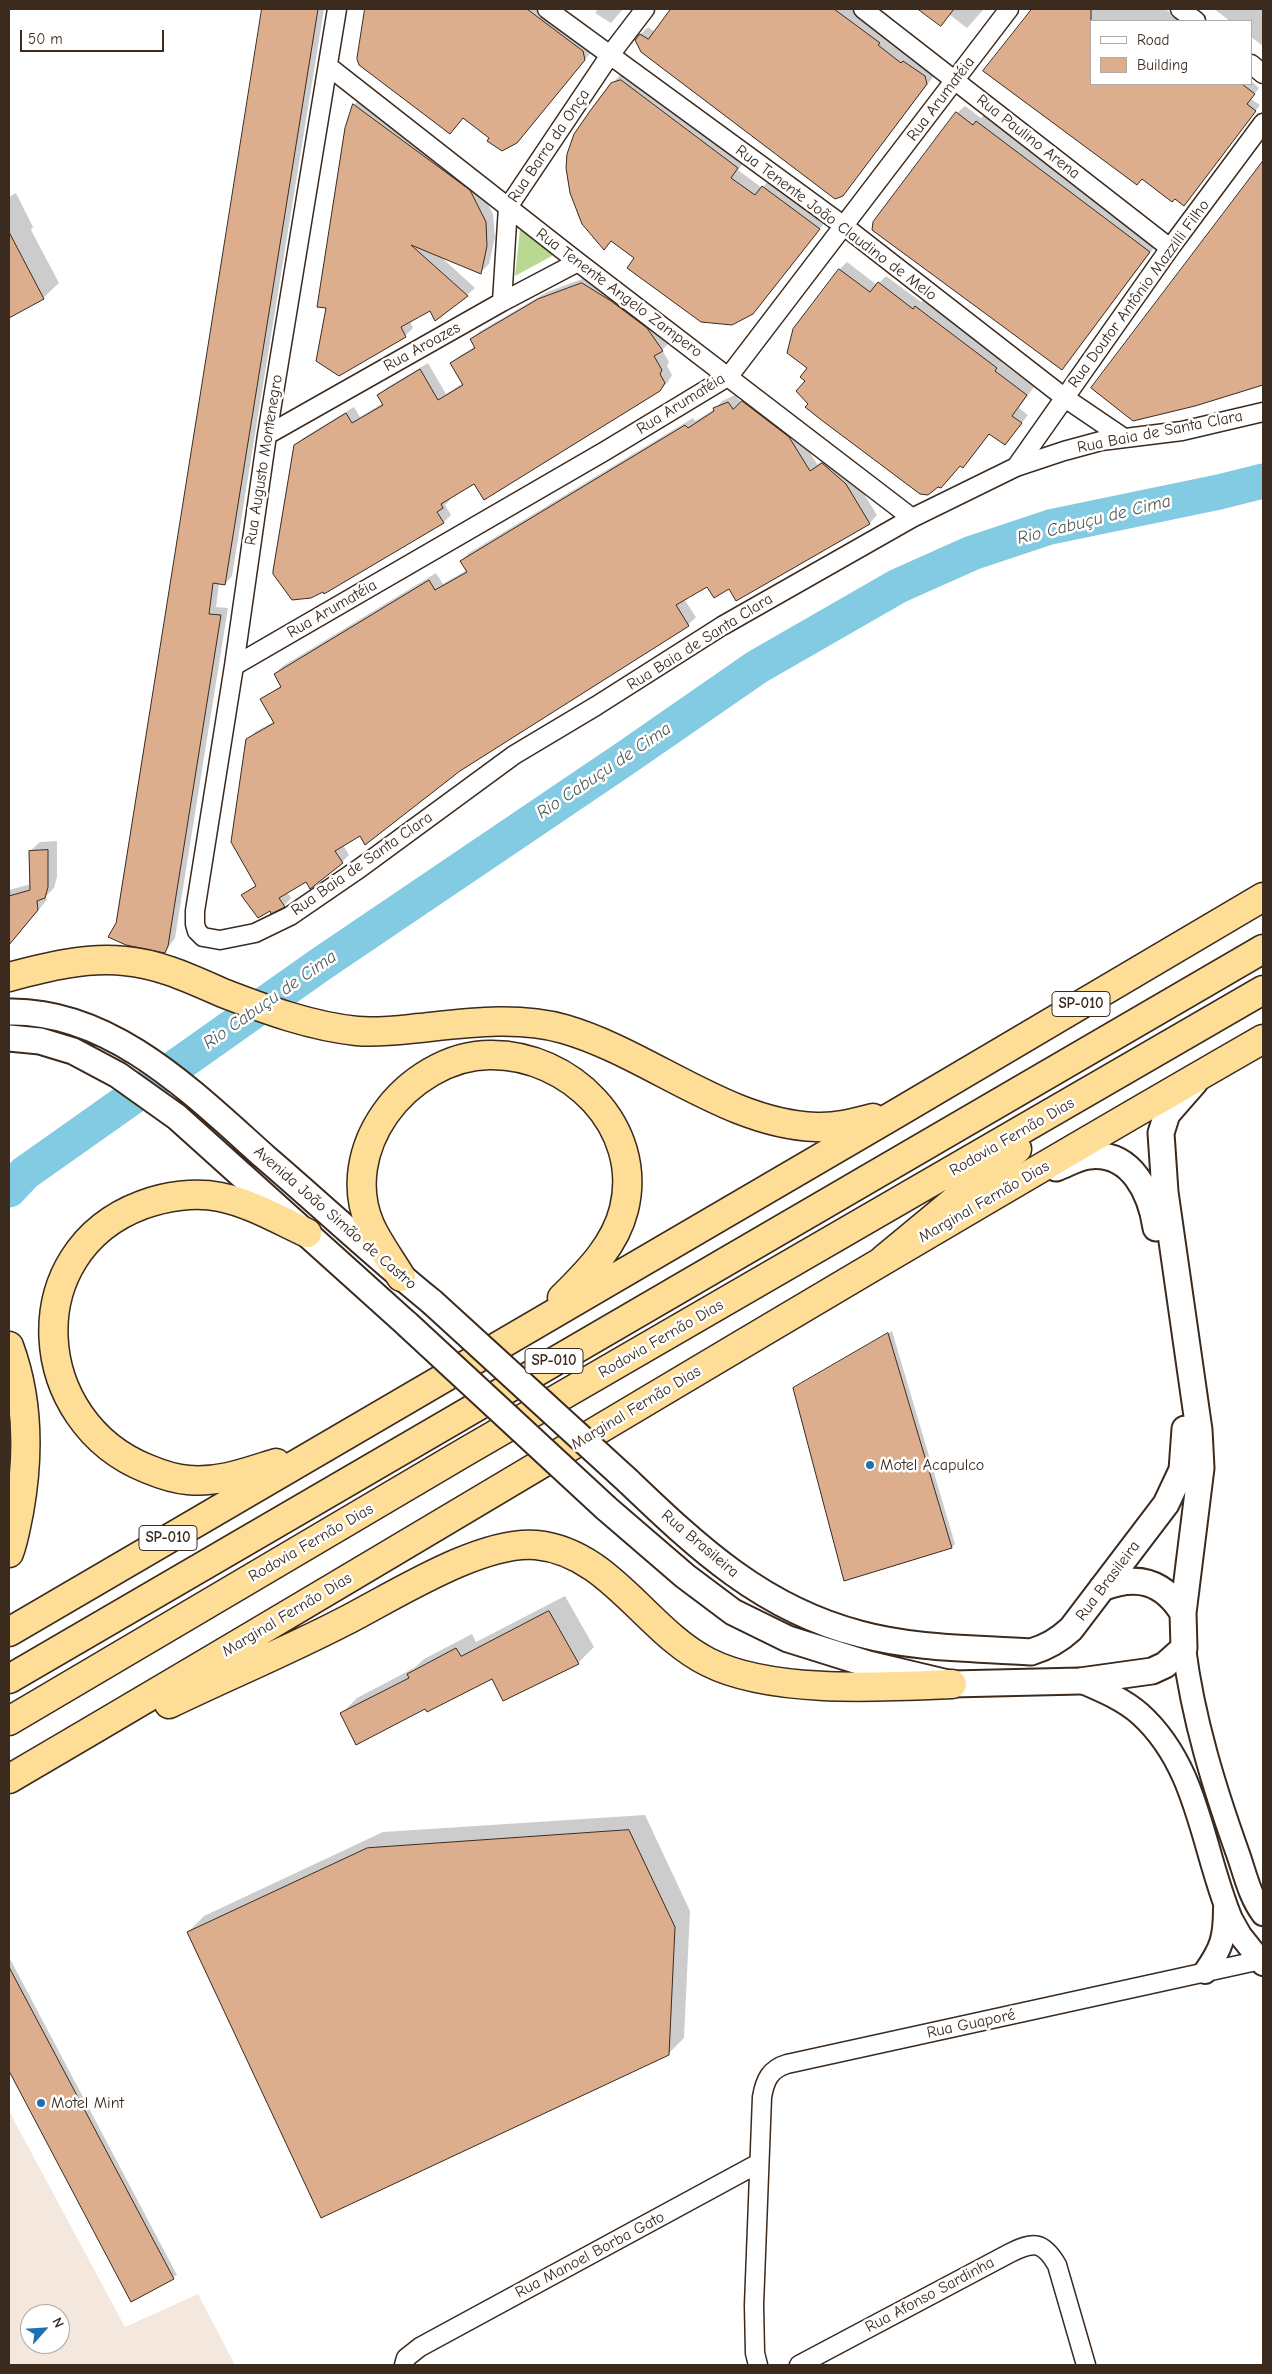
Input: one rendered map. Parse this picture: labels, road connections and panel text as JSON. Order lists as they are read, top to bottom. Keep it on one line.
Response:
{"streets":{"highway":["SP-010","Rodovia Fernão Dias","Marginal Fernão Dias"],"main road":["Avenida João Simão de Castro","Rua Brasileira"],"street":["Rua Arumatéia","Rua Paulino Arena","Rua Barra da Onça","Rua Tenente João Claudino de Melo","Rua Tenente Angelo Zampero","Rua Doutor Antônio Mazzilli Filho","Rua Aroazes","Rua Baia de Santa Clara","Rua Augusto Montenegro","Rua Guaporé","Rua Manoel Borba Gato","Rua Afonso Sardinha"]},"crossings":[["Rua Arumatéia","Rua Paulino Arena"],["Rua Arumatéia","Rua Tenente João Claudino de Melo"],["Rua Arumatéia","Rua Tenente Angelo Zampero"],["Rua Arumatéia","Rua Augusto Montenegro"],["Rua Paulino Arena","Rua Doutor Antônio Mazzilli Filho"],["Rua Barra da Onça","Rua Tenente João Claudino de Melo"],["Rua Barra da Onça","Rua Tenente Angelo Zampero"],["Rua Barra da Onça","Rua Aroazes"],["Rua Tenente João Claudino de Melo","Rua Doutor Antônio Mazzilli Filho"],["Rua Tenente João Claudino de Melo","Rua Baia de Santa Clara"],["Rua Tenente Angelo Zampero","Rua Aroazes"],["Rua Tenente Angelo Zampero","Rua Baia de Santa Clara"],["Rua Tenente Angelo Zampero","Rua Augusto Montenegro"],["Rua Doutor Antônio Mazzilli Filho","Rua Baia de Santa Clara"],["Rua Aroazes","Rua Augusto Montenegro"],["Rua Baia de Santa Clara","Rua Augusto Montenegro"],["Marginal Fernão Dias","Rua Brasileira"],["Avenida João Simão de Castro","Rua Brasileira"],["Rua Brasileira","Rua Guaporé"],["Rua Guaporé","Rua Manoel Borba Gato"]],"water":["Rio Cabuçu de Cima"],"places":["Motel Acapulco","Motel Mint"],"legend":["Road","Building"],"scale_bar":"50 m","north":"top right"}
